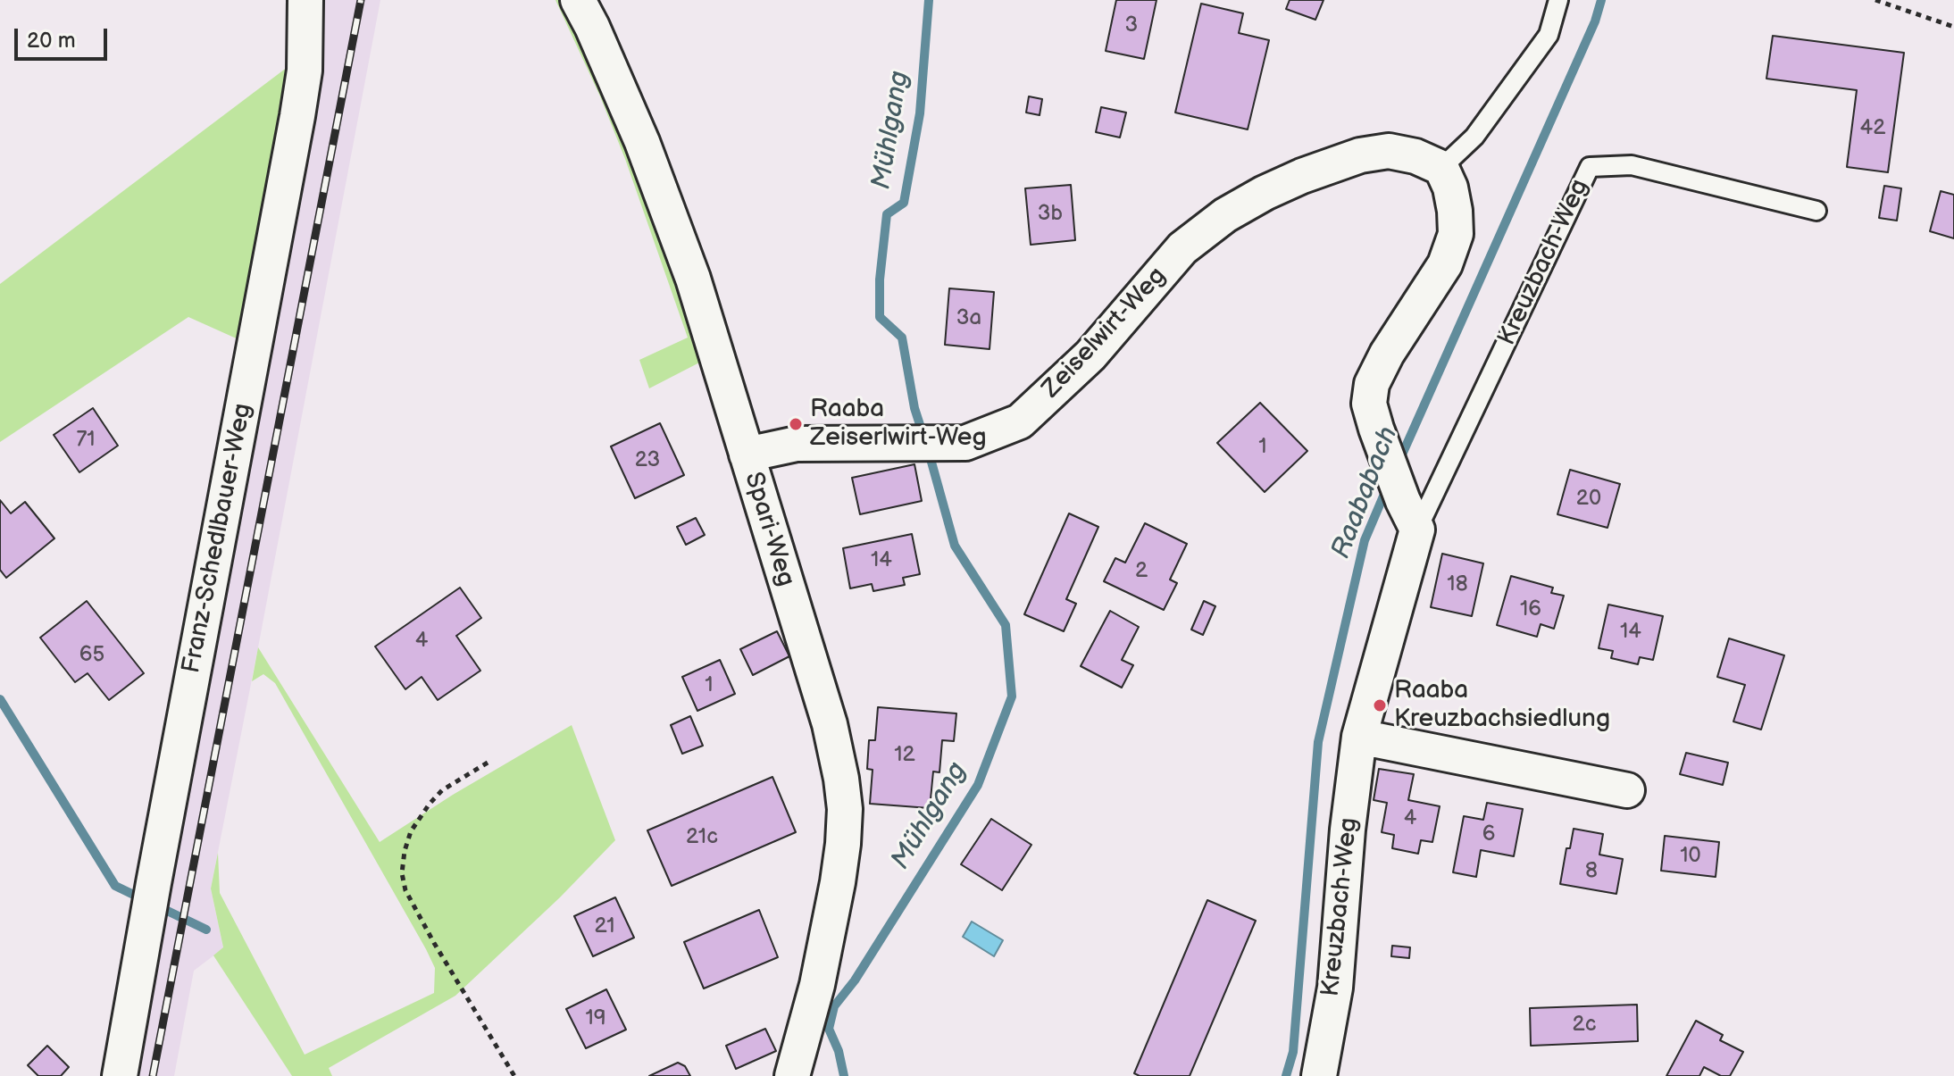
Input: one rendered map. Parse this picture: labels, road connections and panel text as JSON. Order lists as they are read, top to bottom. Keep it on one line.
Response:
{"streets":{"street":["Kreuzbach-Weg","Zeiselwirt-Weg","Spari-Weg","Franz-Schedlbauer-Weg"]},"crossings":[["Zeiselwirt-Weg","Spari-Weg"]],"water":["Mühlgang","Raababach"],"places":["Raaba Zeiserlwirt-Weg","Raaba Kreuzbachsiedlung"],"house_numbers":["3","42","3b","3a","71","1","23","20","14","2","18","16","14","4","65","1","12","4","6","21c","10","8","21","19","2c"],"scale_bar":"20 m"}
